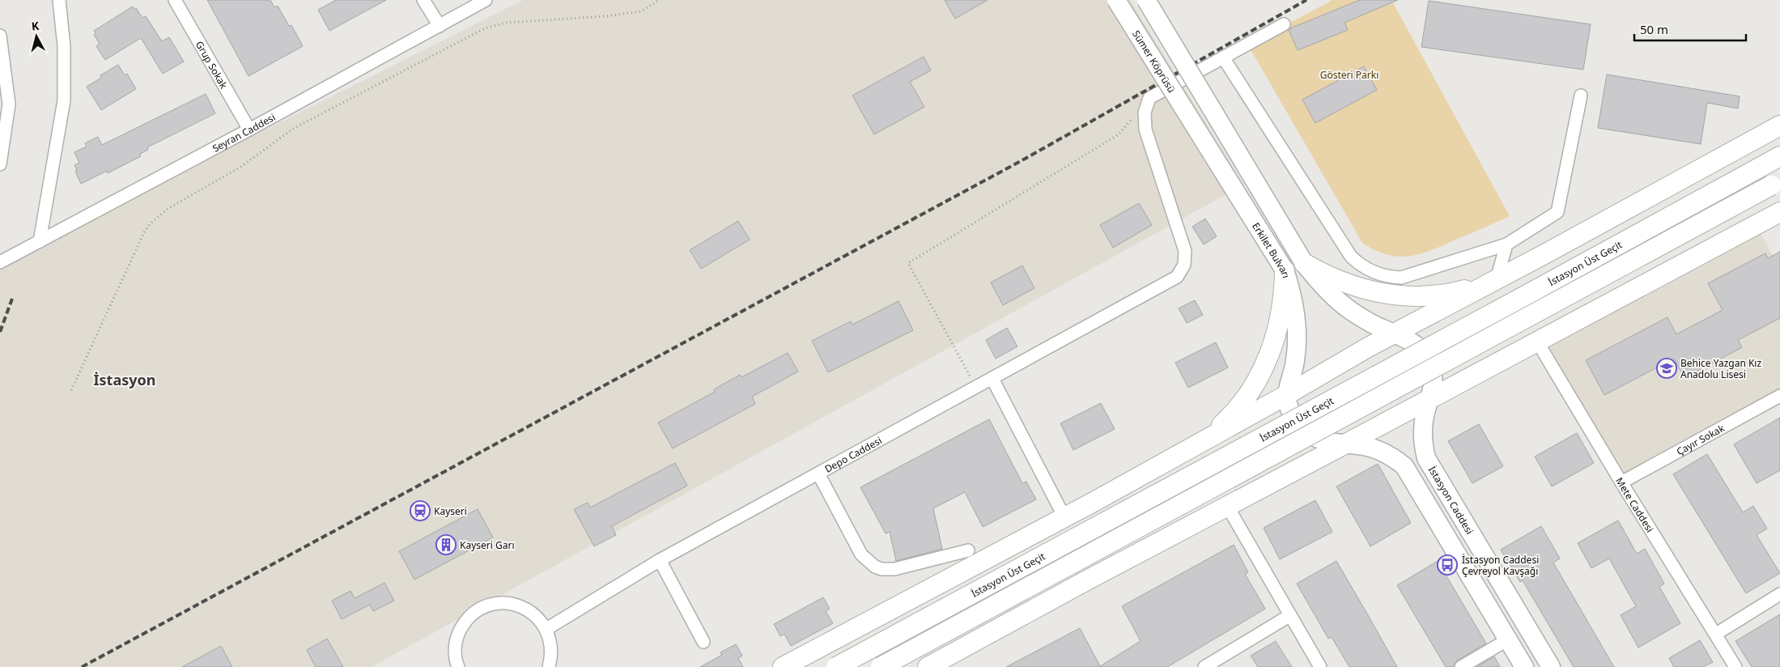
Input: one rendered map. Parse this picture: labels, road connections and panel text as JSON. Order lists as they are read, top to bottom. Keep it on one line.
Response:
{"streets":{"highway":["İstasyon Üst Geçit"],"main road":["Sümer Köprüsü","Erkilet Bulvarı","İstasyon Caddesi"],"street":["Grup Sokak","Seyran Caddesi","Çayır Sokak","Depo Caddesi","Mete Caddesi"]},"crossings":[["Sümer Köprüsü","Erkilet Bulvarı"],["Grup Sokak","Seyran Caddesi"],["Çayır Sokak","Mete Caddesi"]],"districts":["İstasyon"],"parks":["Gösteri Parkı"],"places":{"school or university":["Behice Yazgan Kız Anadolu Lisesi"],"station":["Kayseri"],"building":["Kayseri Garı"],"bus stop":["İstasyon Caddesi Çevreyol Kavşağı"]},"scale_bar":"50 m","north":"top"}
